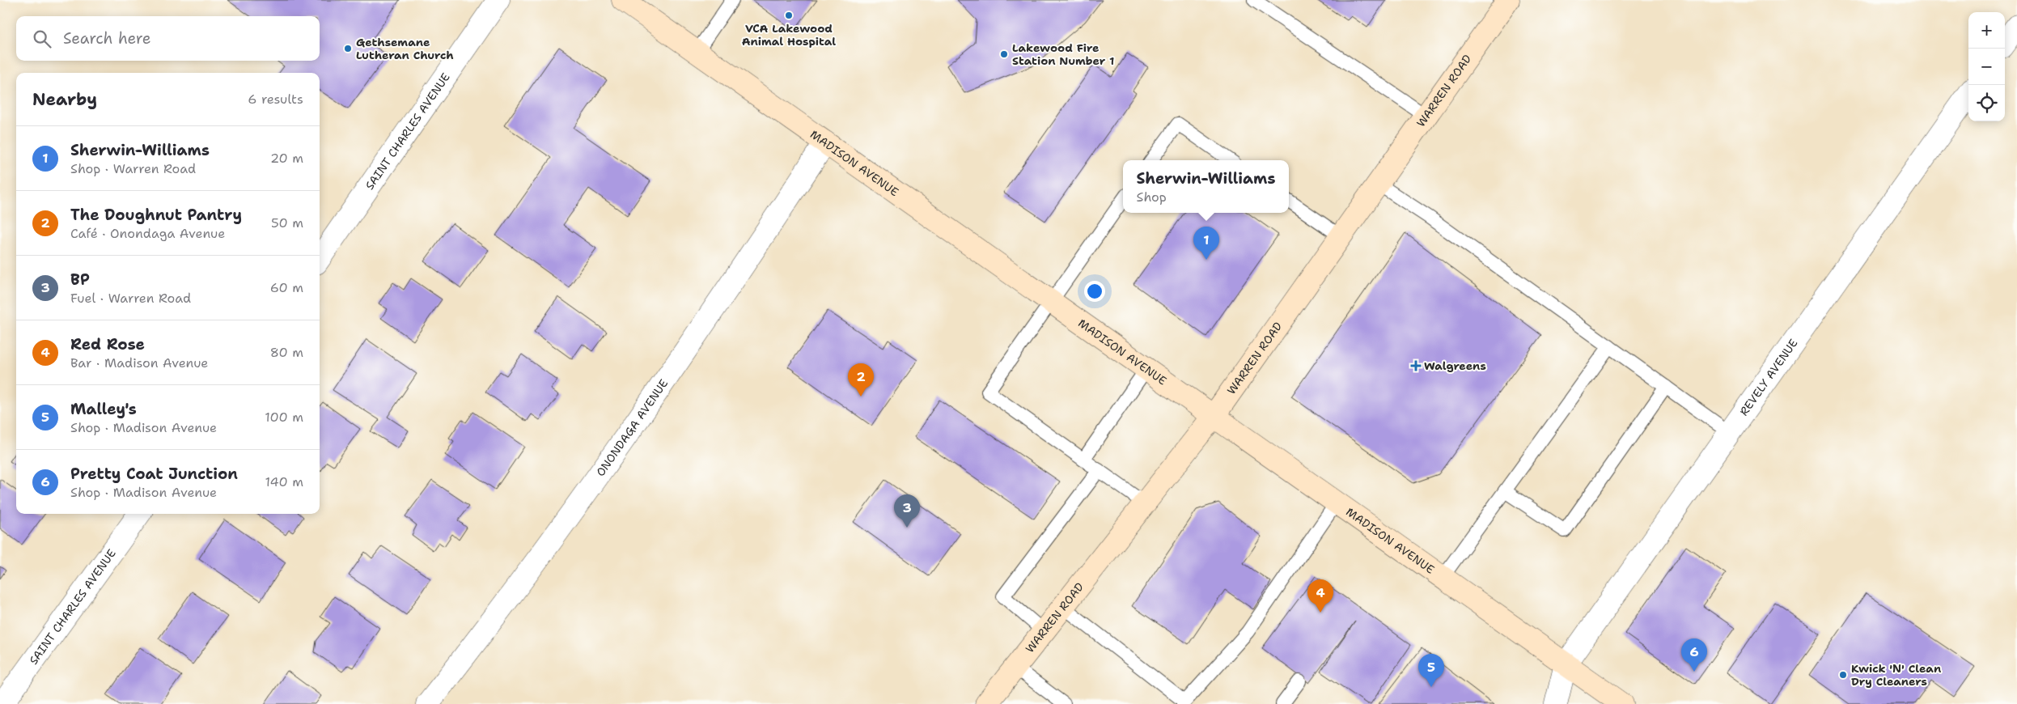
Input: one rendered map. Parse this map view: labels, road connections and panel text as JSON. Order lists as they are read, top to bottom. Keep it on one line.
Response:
{"streets":{"main road":["WARREN ROAD","MADISON AVENUE"],"street":["SAINT CHARLES AVENUE","REVELY AVENUE","ONONDAGA AVENUE"]},"crossings":[["WARREN ROAD","MADISON AVENUE"],["MADISON AVENUE","REVELY AVENUE"],["MADISON AVENUE","ONONDAGA AVENUE"]],"places":{"other":["VCA Lakewood Animal Hospital","Gethsemane Lutheran Church","Lakewood Fire Station Number 1","Kwick 'N' Clean Dry Cleaners"],"health":["Walgreens"]},"page":{"map_buttons":["+","−"],"search":"Search here","heading":["Nearby","6 results"],"list":[{"mark":"1","name":"Sherwin-Williams","note":"Shop · Warren Road","value":"20 m"},{"mark":"2","name":"The Doughnut Pantry","note":"Café · Onondaga Avenue","value":"50 m"},{"mark":"3","name":"BP","note":"Fuel · Warren Road","value":"60 m"},{"mark":"4","name":"Red Rose","note":"Bar · Madison Avenue","value":"80 m"},{"mark":"5","name":"Malley's","note":"Shop · Madison Avenue","value":"100 m"},{"mark":"6","name":"Pretty Coat Junction","note":"Shop · Madison Avenue","value":"140 m"}],"popup":["Sherwin-Williams","Shop"],"pins":["1","2","3","4","6","5"]}}
